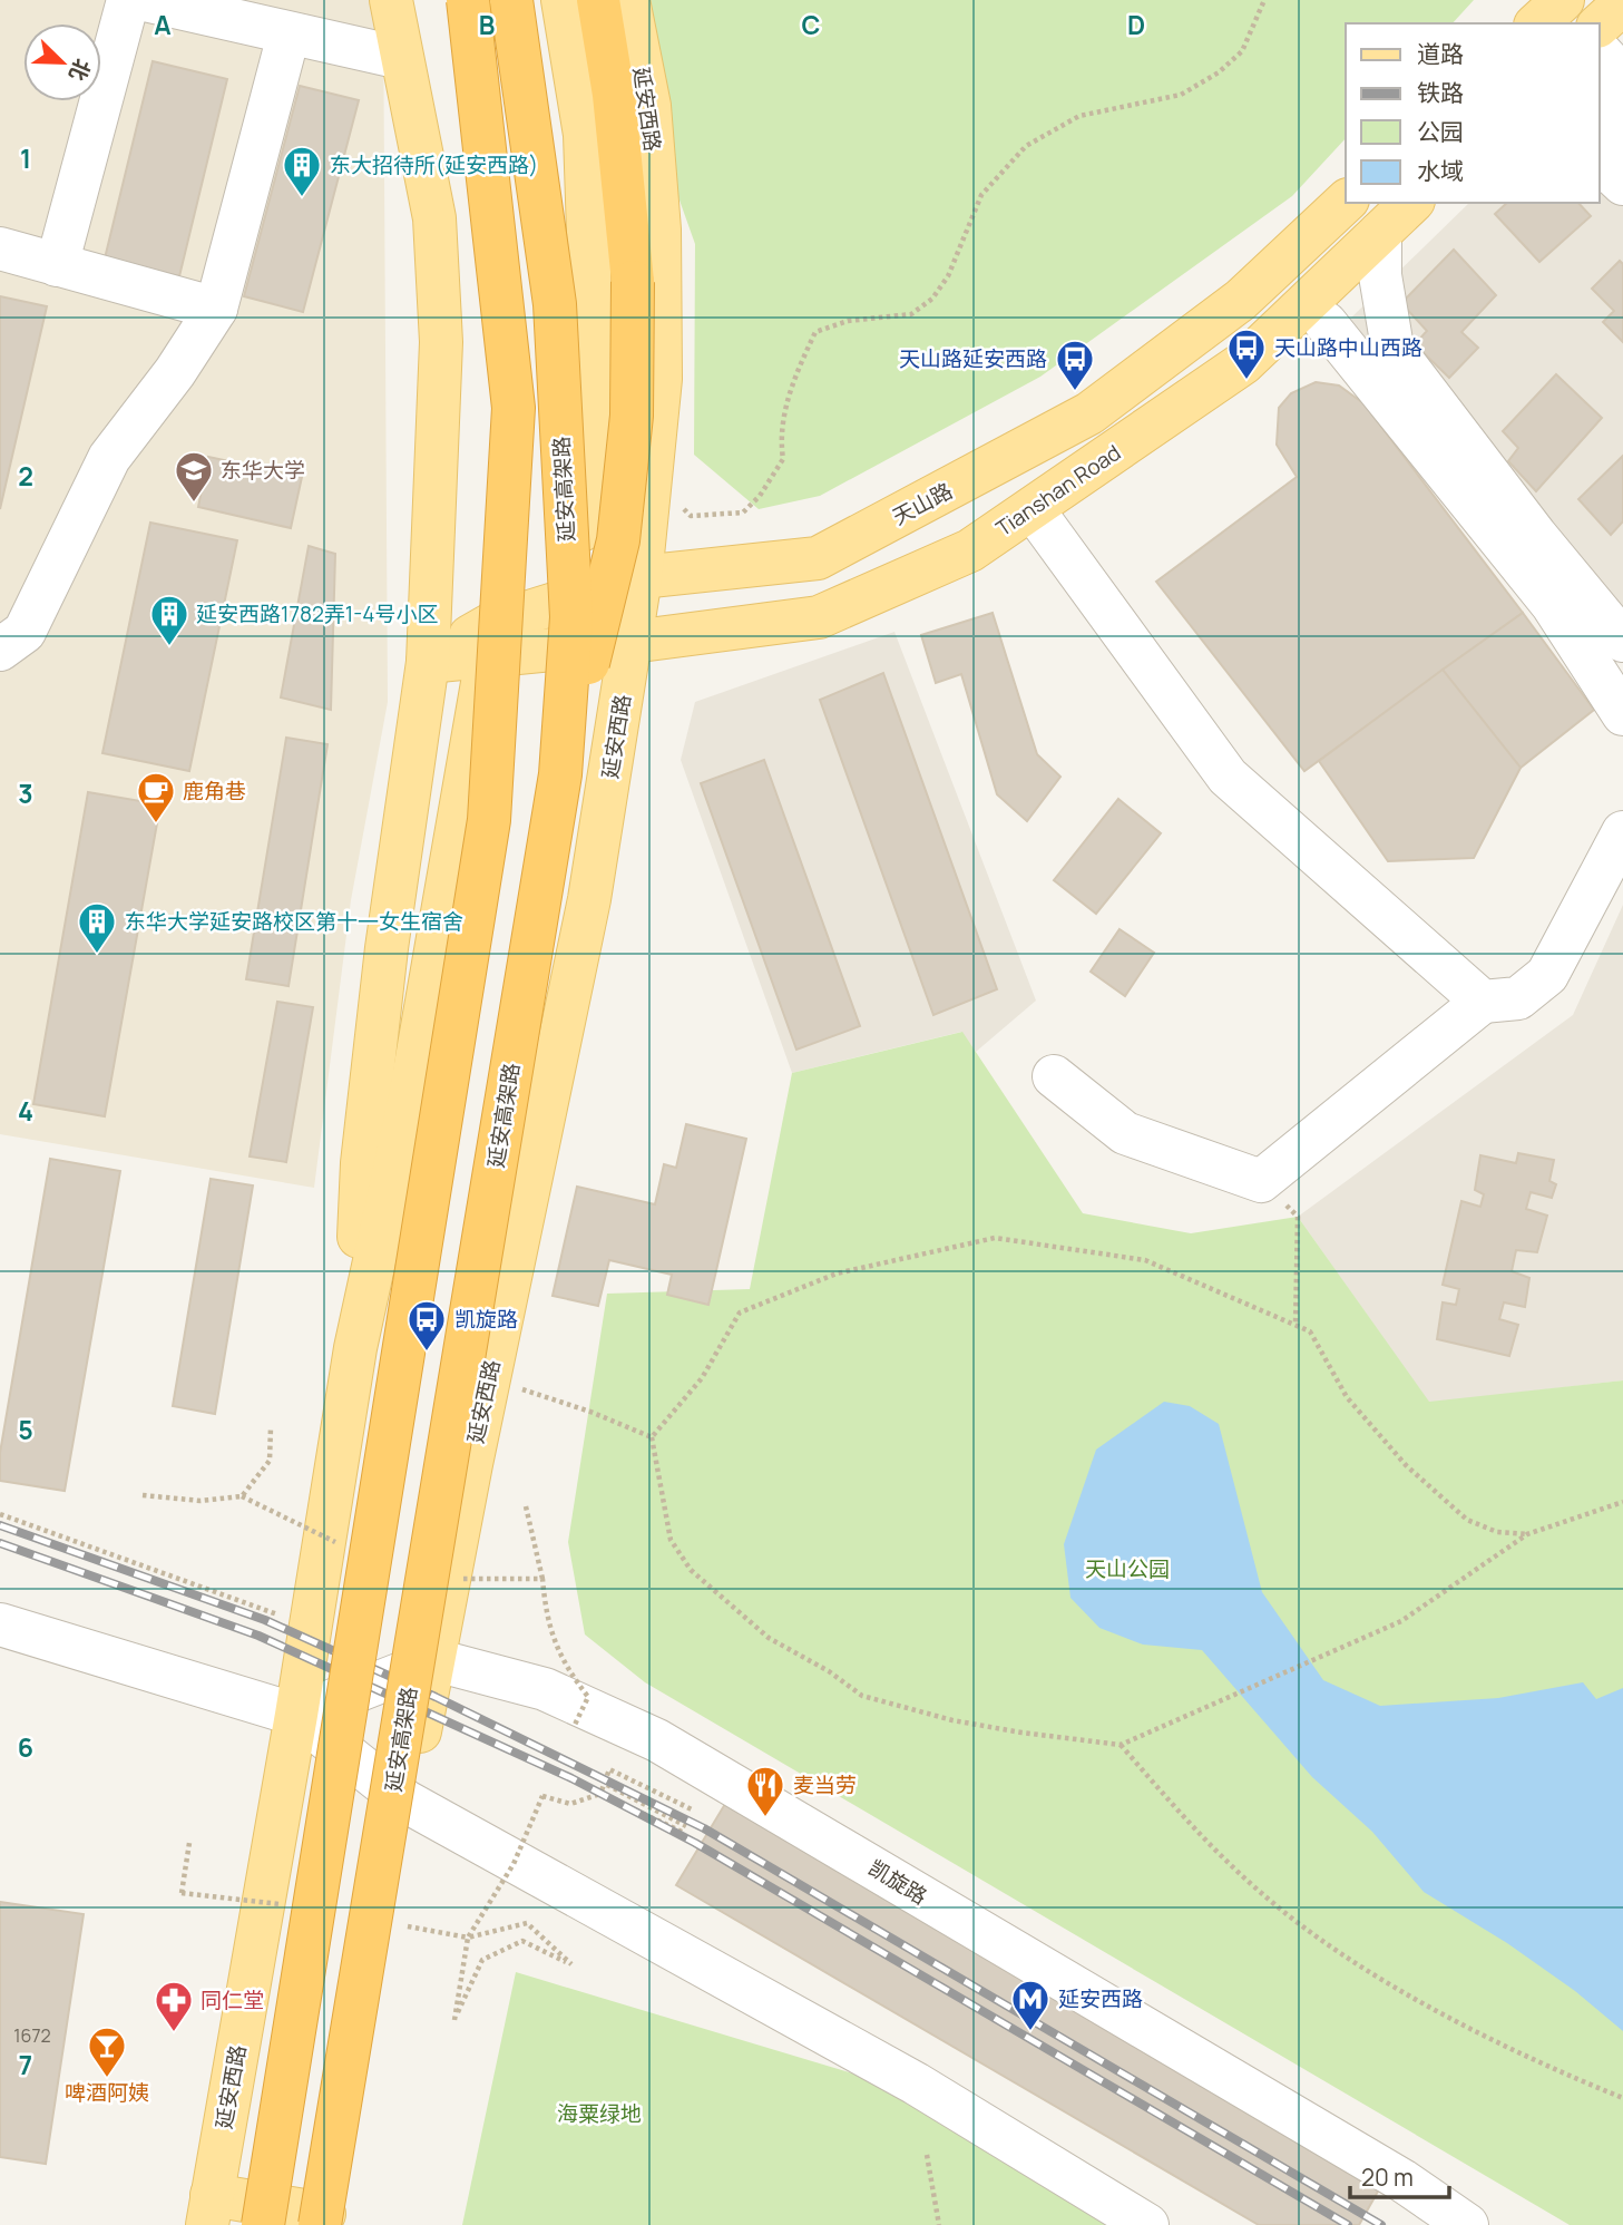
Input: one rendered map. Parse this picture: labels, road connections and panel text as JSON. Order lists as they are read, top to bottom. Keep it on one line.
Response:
{"streets":{"highway":["延安高架路"],"main road":["延安西路","Tianshan Road","天山路"],"street":["凯旋路"]},"crossings":[["延安西路","延安高架路"],["延安西路","Tianshan Road"],["延安西路","天山路"],["延安西路","凯旋路"],["Tianshan Road","天山路"]],"parks":["天山公园","海粟绿地"],"places":{"building":["东大招待所(延安西路)","延安西路1782弄1-4号小区","东华大学延安路校区第十一女生宿舍"],"bus stop":["天山路中山西路","天山路延安西路","凯旋路"],"school or university":["东华大学"],"cafe":["鹿角巷"],"restaurant":["麦当劳"],"metro station":["延安西路"],"pharmacy":["同仁堂"],"bar":["啤酒阿姨"]},"house_numbers":["1672"],"legend":["道路","铁路","公园","水域"],"scale_bar":"20 m","north":"bottom right","grid":{"columns":["A","B","C","D"],"rows":["1","2","3","4","5","6","7"]}}
